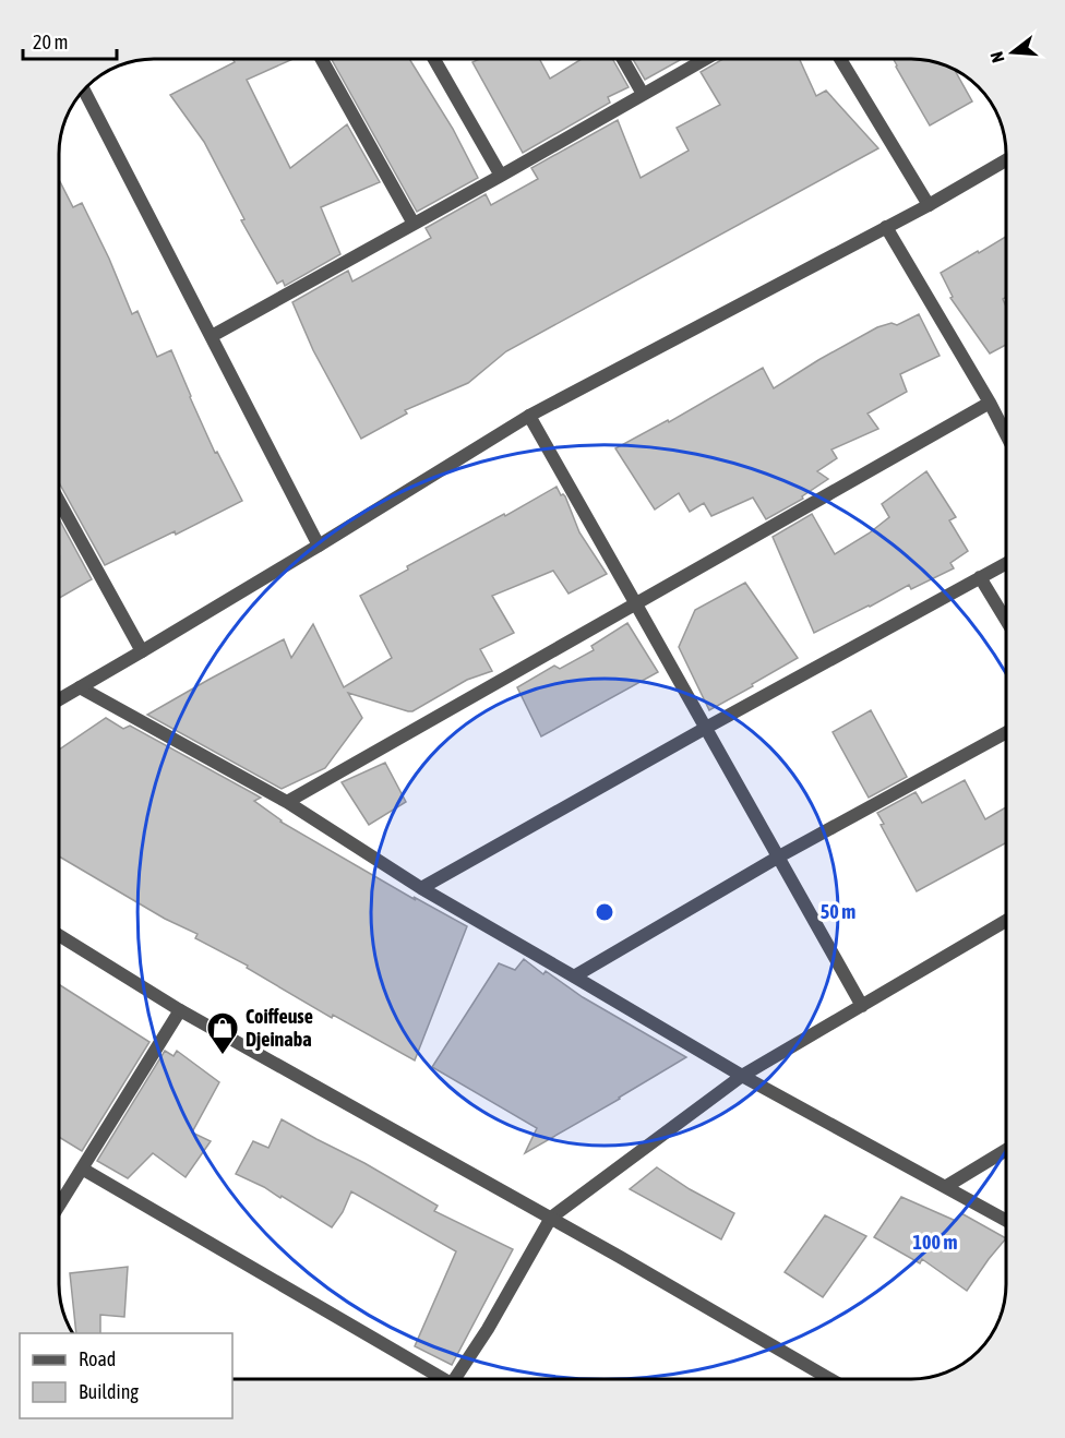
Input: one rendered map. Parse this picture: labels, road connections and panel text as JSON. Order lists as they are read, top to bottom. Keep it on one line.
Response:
{"places":{"shop":["Coiffeuse Djeinaba"]},"legend":["Road","Building"],"scale_bar":"20 m","north":"left","rings":["50 m","100 m"]}
